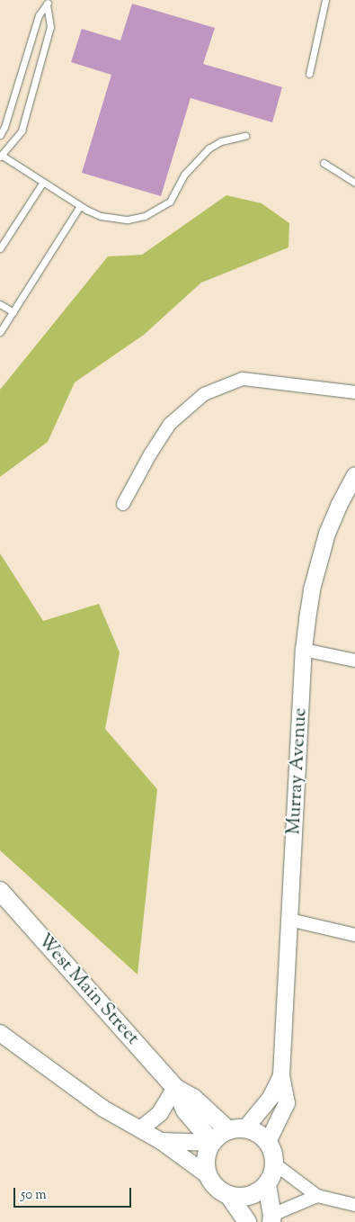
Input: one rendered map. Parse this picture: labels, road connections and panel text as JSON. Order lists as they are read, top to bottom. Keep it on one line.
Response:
{"streets":{"main road":["Murray Avenue","West Main Street"]},"crossings":[["Murray Avenue","West Main Street"]],"scale_bar":"50 m"}
